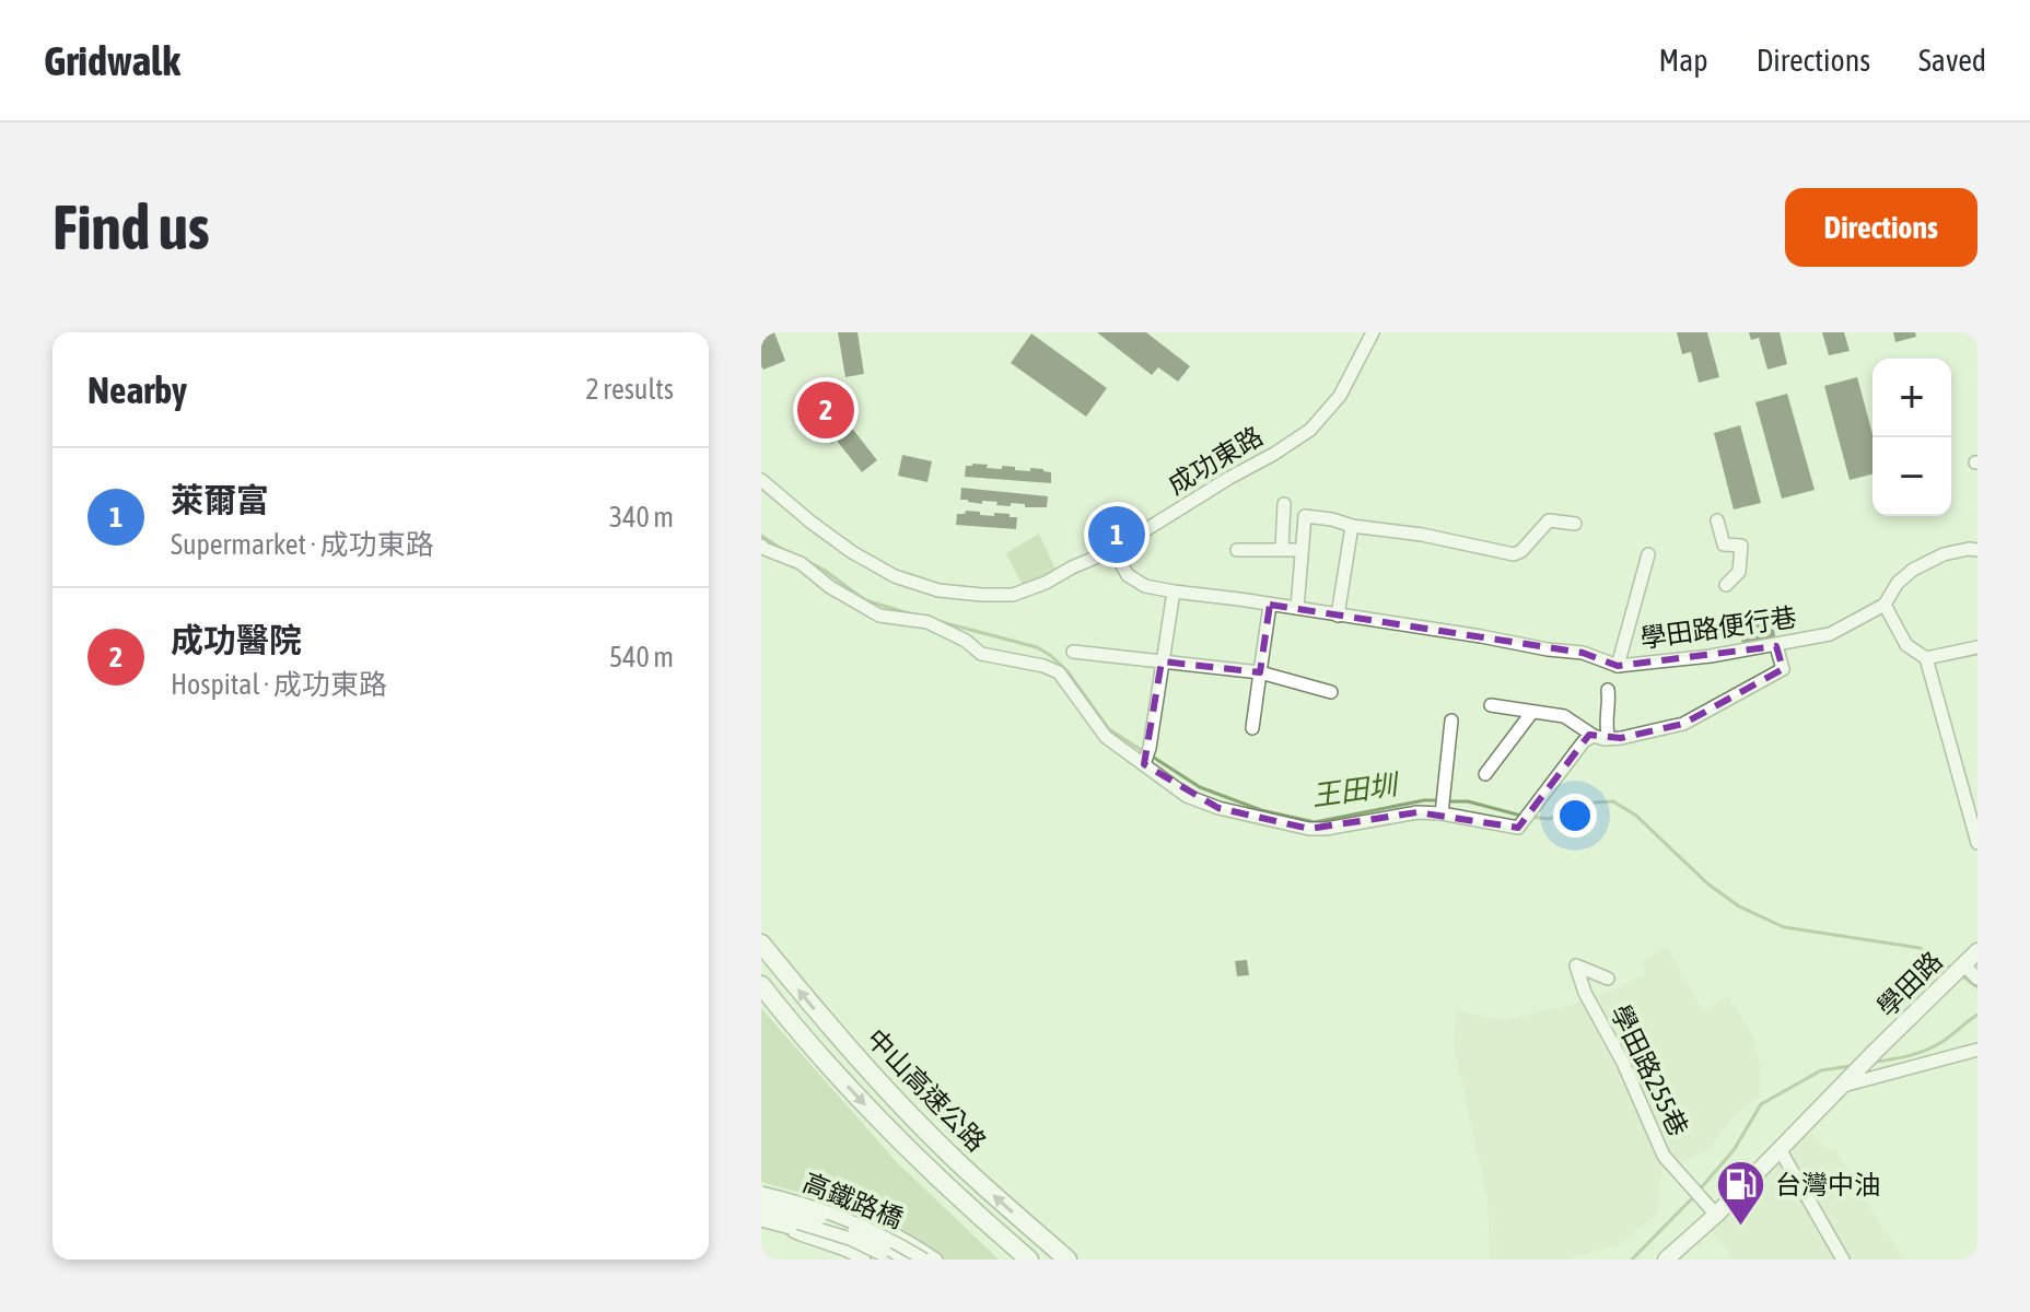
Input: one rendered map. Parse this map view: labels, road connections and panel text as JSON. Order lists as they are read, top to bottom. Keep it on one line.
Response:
{"streets":{"highway":["中山高速公路"],"main road":["學田路"],"street":["成功東路","學田路便行巷","學田路255巷","高鐵路橋"]},"crossings":[["成功東路","學田路便行巷"]],"water":["王田圳"],"places":{"fuel station":["台灣中油"]},"page":{"header":"Gridwalk","nav":["Map","Directions","Saved"],"buttons":"Directions","title":"Find us","heading":["Nearby","2 results"],"map_buttons":["+","−"],"pins":["2","1"],"list":[{"mark":"1","name":"萊爾富","note":"Supermarket · 成功東路","value":"340 m"},{"mark":"2","name":"成功醫院","note":"Hospital · 成功東路","value":"540 m"}]}}
